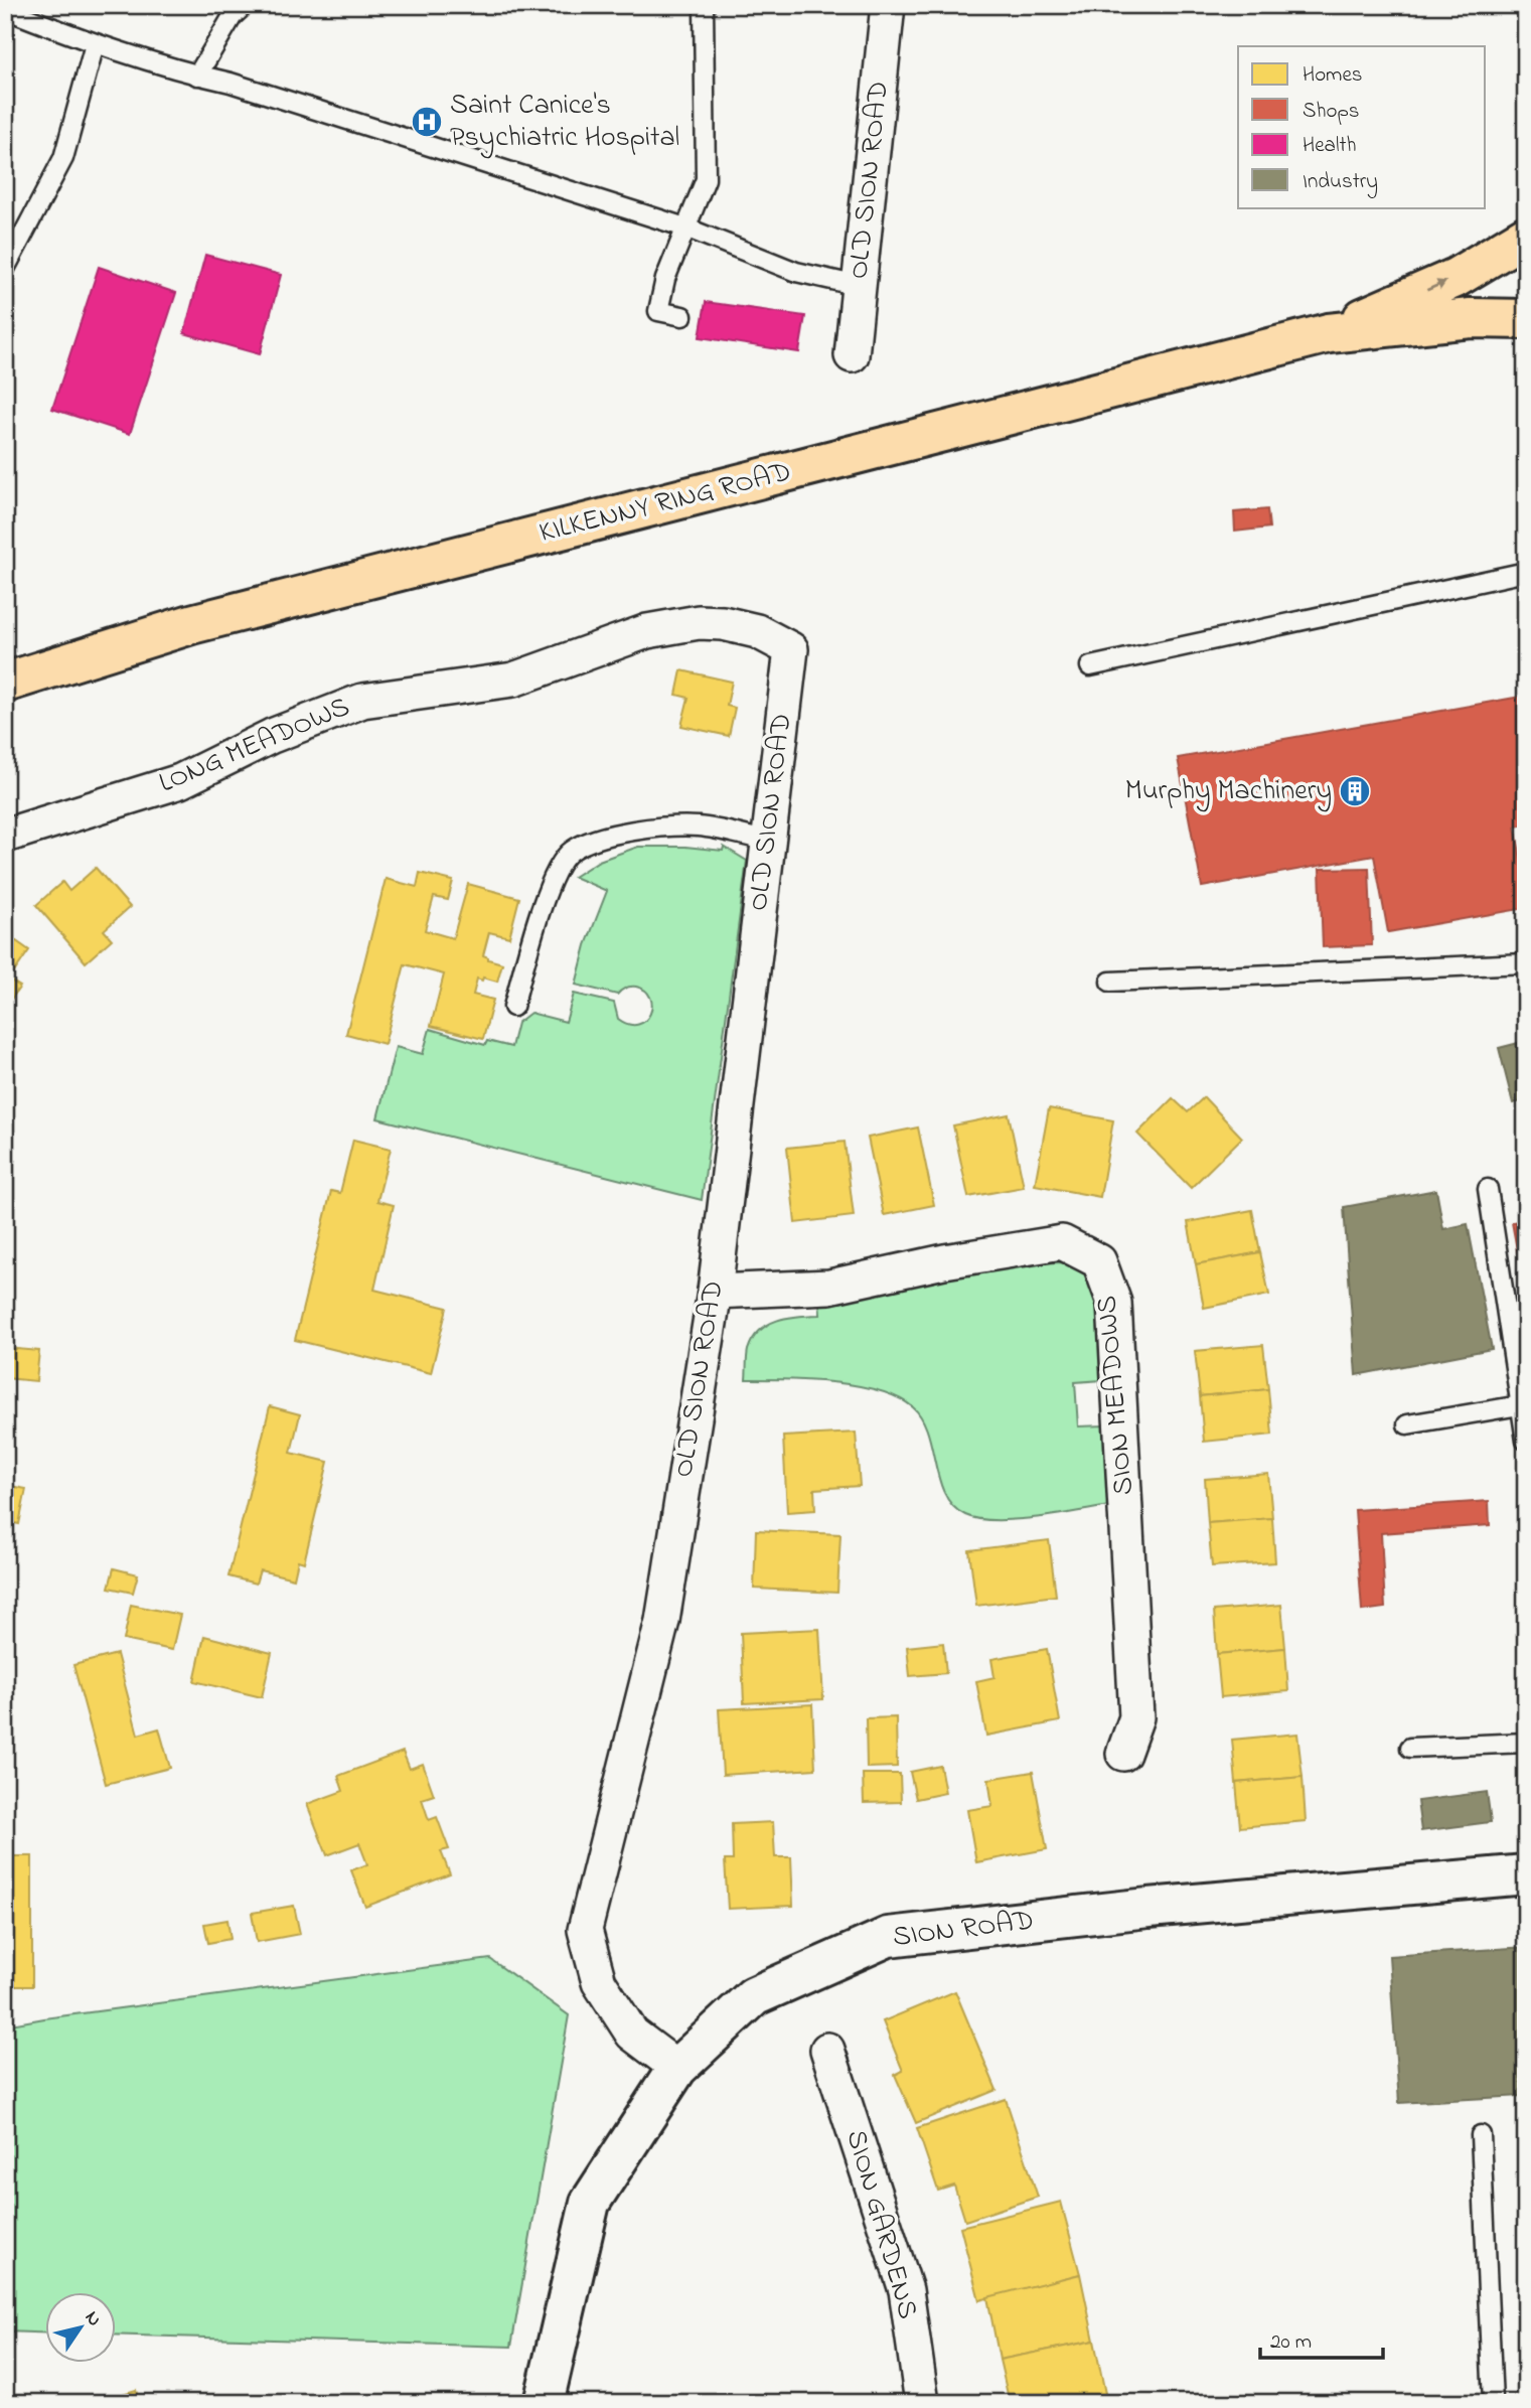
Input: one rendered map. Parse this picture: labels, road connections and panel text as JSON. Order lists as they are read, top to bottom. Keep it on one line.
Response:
{"streets":{"highway":["KILKENNY RING ROAD"],"street":["OLD SION ROAD","LONG MEADOWS","SION MEADOWS","SION ROAD","SION GARDENS"]},"crossings":[["OLD SION ROAD","LONG MEADOWS"],["OLD SION ROAD","SION MEADOWS"],["OLD SION ROAD","SION ROAD"]],"places":{"hospital":["Saint Canice's Psychiatric Hospital"],"building":["Murphy Machinery"]},"legend":["Homes","Shops","Health","Industry"],"scale_bar":"20 m","north":"top right"}
